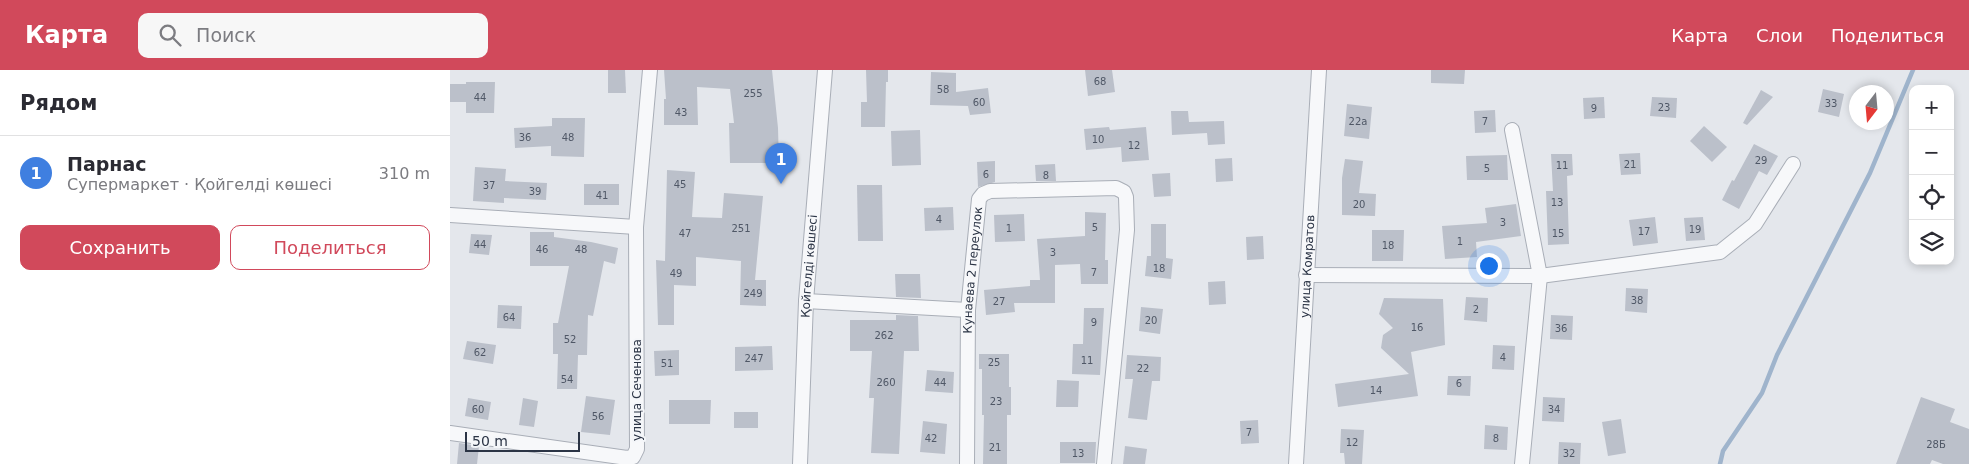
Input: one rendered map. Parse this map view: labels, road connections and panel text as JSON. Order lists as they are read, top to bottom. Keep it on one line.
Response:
{"streets":{"street":["Қойгелді көшесі","улица Комратов","Кунаева 2 переулок","улица Сеченова"]},"house_numbers":["68","58","255","44","60","33","23","9","43","22а","7","36","48","10","12","29","21","11","5","6","8","45","37","39","41","13","20","4","3","5","251","1","19","17","47","15","1","44","18","46","48","3","18","7","49","249","38","27","2","64","20","9","16","36","262","52","62","4","247","11","25","51","22","54","260","44","6","14","23","60","34","56","7","42","8","12","28Б","21","13","32"],"scale_bar":"50 m","north":"bottom","page":{"header":"Карта","search":"Поиск","nav":["Карта","Слои","Поделиться"],"heading":"Рядом","map_buttons":["+","−"],"list":[{"mark":"1","name":"Парнас","note":"Супермаркет · Қойгелді көшесі","value":"310 m"}],"pins":"1","buttons":["Сохранить","Поделиться"],"scale":"50 m"}}
